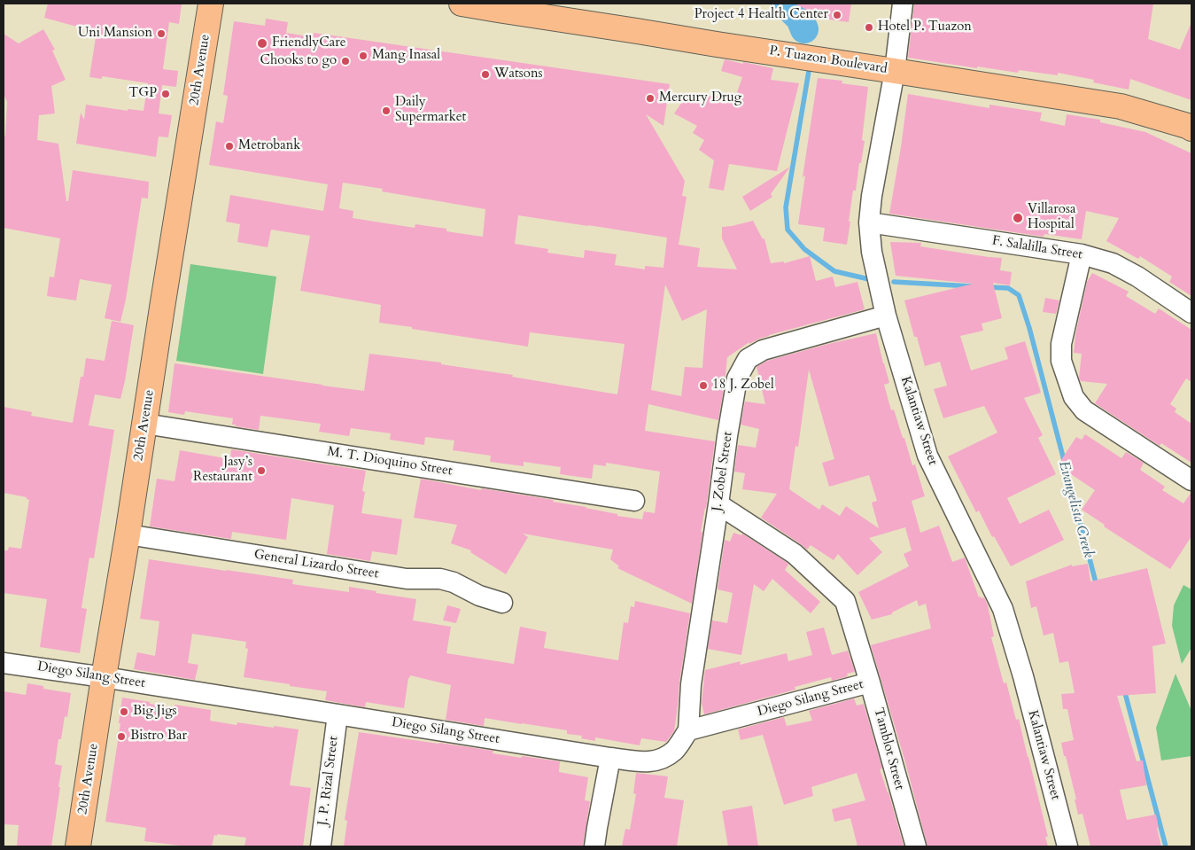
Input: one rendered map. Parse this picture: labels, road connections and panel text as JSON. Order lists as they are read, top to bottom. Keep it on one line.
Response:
{"streets":{"main road":["P. Tuazon Boulevard","20th Avenue"],"street":["F. Salalilla Street","Kalantiaw Street","M. T. Dioquino Street","J. Zobel Street","General Lizardo Street","Diego Silang Street","Tamblot Street","J. P. Rizal Street"]},"crossings":[["P. Tuazon Boulevard","Kalantiaw Street"],["20th Avenue","M. T. Dioquino Street"],["20th Avenue","General Lizardo Street"],["20th Avenue","Diego Silang Street"],["F. Salalilla Street","Kalantiaw Street"],["Kalantiaw Street","J. Zobel Street"],["J. Zobel Street","Diego Silang Street"],["J. Zobel Street","Tamblot Street"],["Diego Silang Street","Tamblot Street"],["Diego Silang Street","J. P. Rizal Street"]],"water":["Evangelista Creek"],"places":["Project 4 Health Center","Hotel P. Tuazon","Uni Mansion","FriendlyCare","Mang Inasal","Chooks to go","Watsons","TGP","Mercury Drug","Daily Supermarket","Metrobank","Villarosa Hospital","18 J. Zobel","Jasy’s Restaurant","Big Jigs","Bistro Bar"]}
